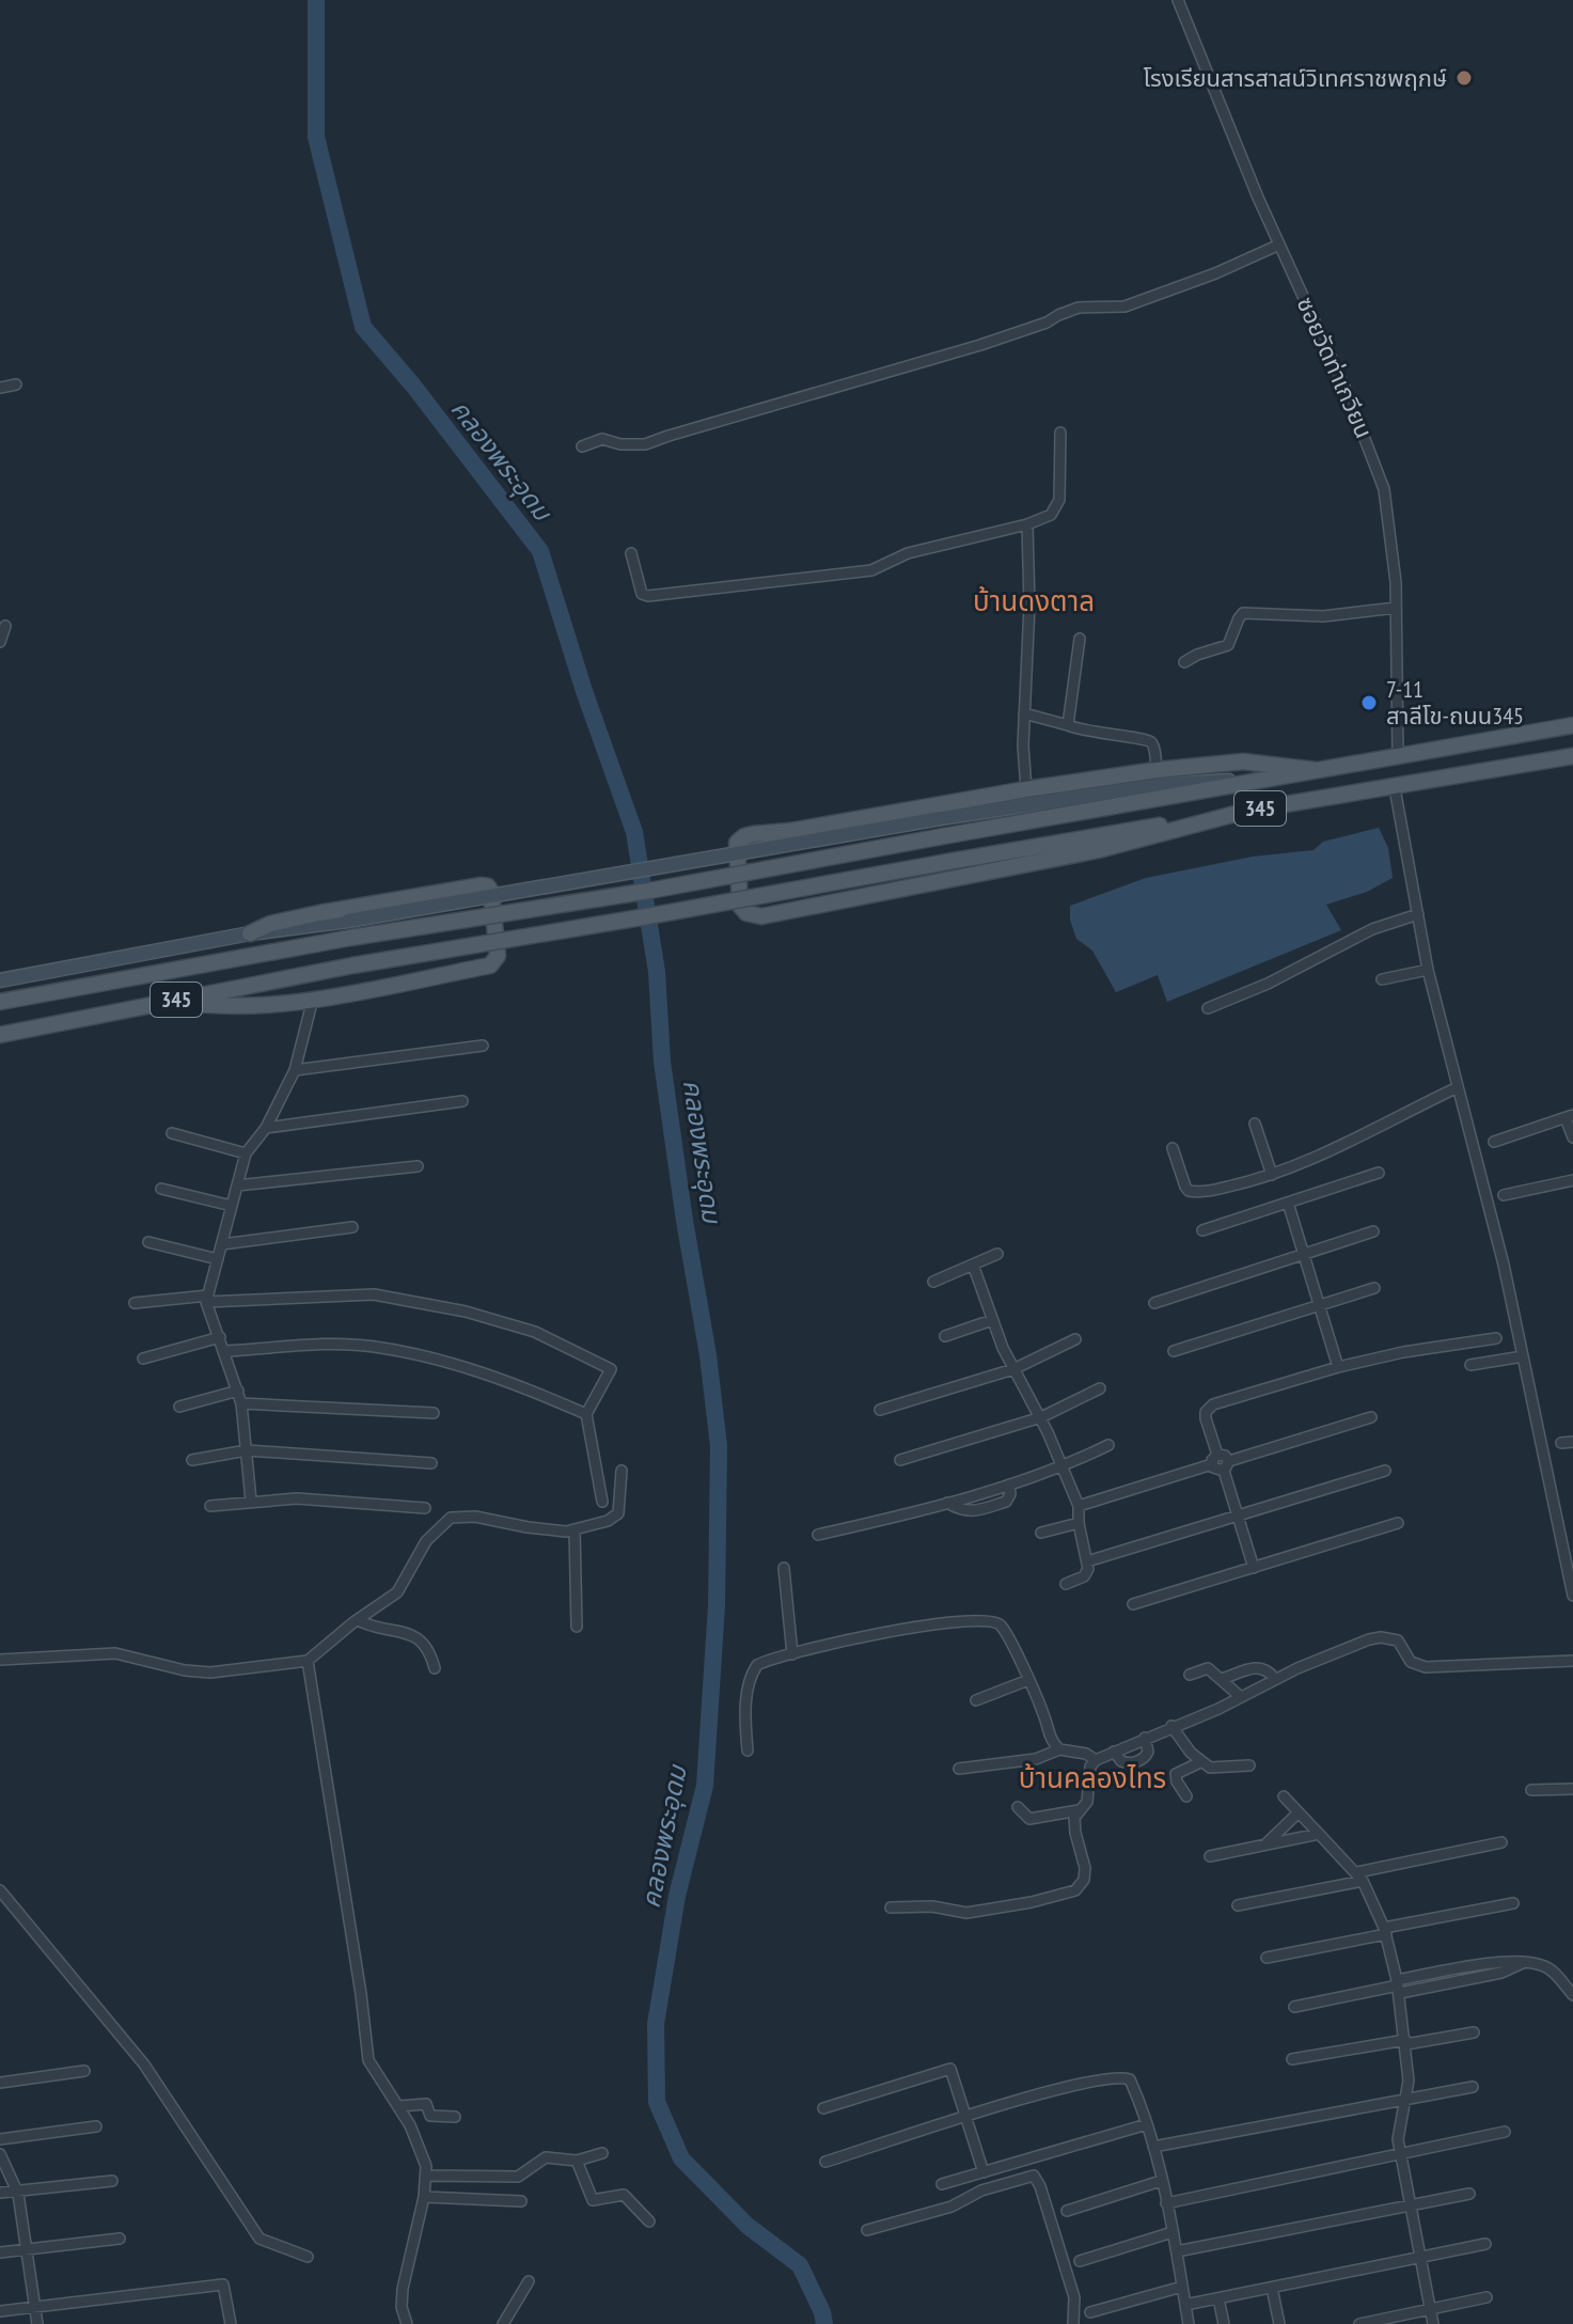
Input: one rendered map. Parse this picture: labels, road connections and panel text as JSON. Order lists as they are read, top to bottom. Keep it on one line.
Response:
{"streets":{"main road":["345"],"street":["ซอยวัดท่าเกวียน"]},"crossings":[["ซอยวัดท่าเกวียน","345"]],"districts":["บ้านดงตาล","บ้านคลองไทร"],"water":["คลองพระอุดม"],"places":["โรงเรียนสารสาสน์วิเทศราชพฤกษ์","7-11 สาลีโข-ถนน345"]}
